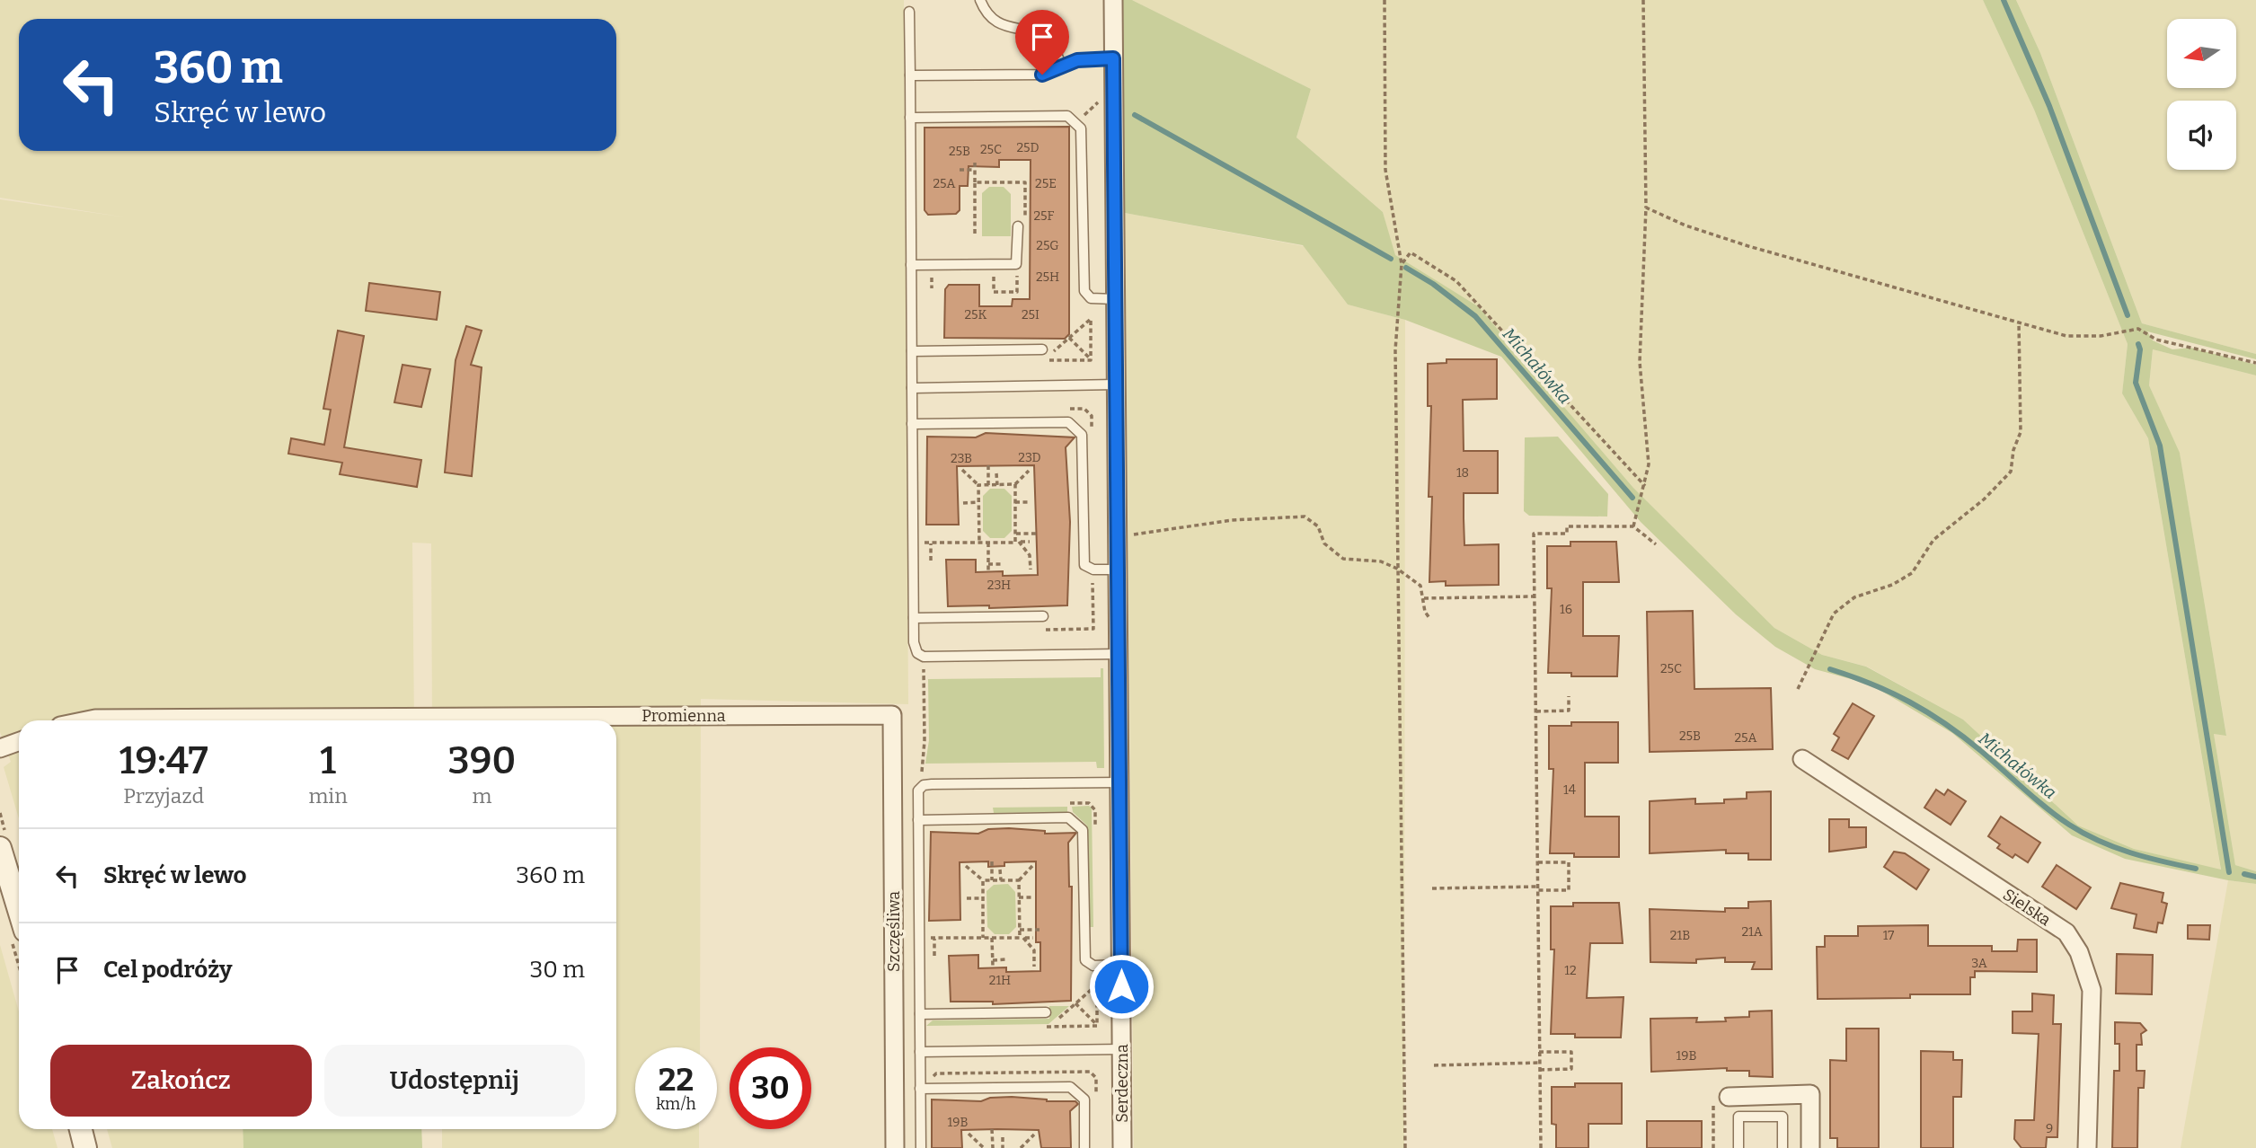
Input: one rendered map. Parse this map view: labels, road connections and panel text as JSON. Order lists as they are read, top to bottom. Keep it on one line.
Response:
{"streets":{"street":["Promienna","Sielska","Szczęśliwa","Serdeczna"]},"crossings":[["Promienna","Szczęśliwa"]],"water":["Michałówka"],"house_numbers":["25D","25C","25B","25A","25E","25F","25G","25H","25K","25I","23D","23B","18","23H","16","25C","25B","25A","14","21A","21B","17","3A","12","21H","19B","19B","9"],"north":"left","page":{"turn":["360 m","Skręć w lewo"],"eta":["19:47","Przyjazd","1","min","390","m"],"list":[{"name":"Skręć w lewo","value":"360 m"},{"name":"Cel podróży","value":"30 m"}],"buttons":["Zakończ","Udostępnij"],"speed":"22 km/h","limit":"30"}}
